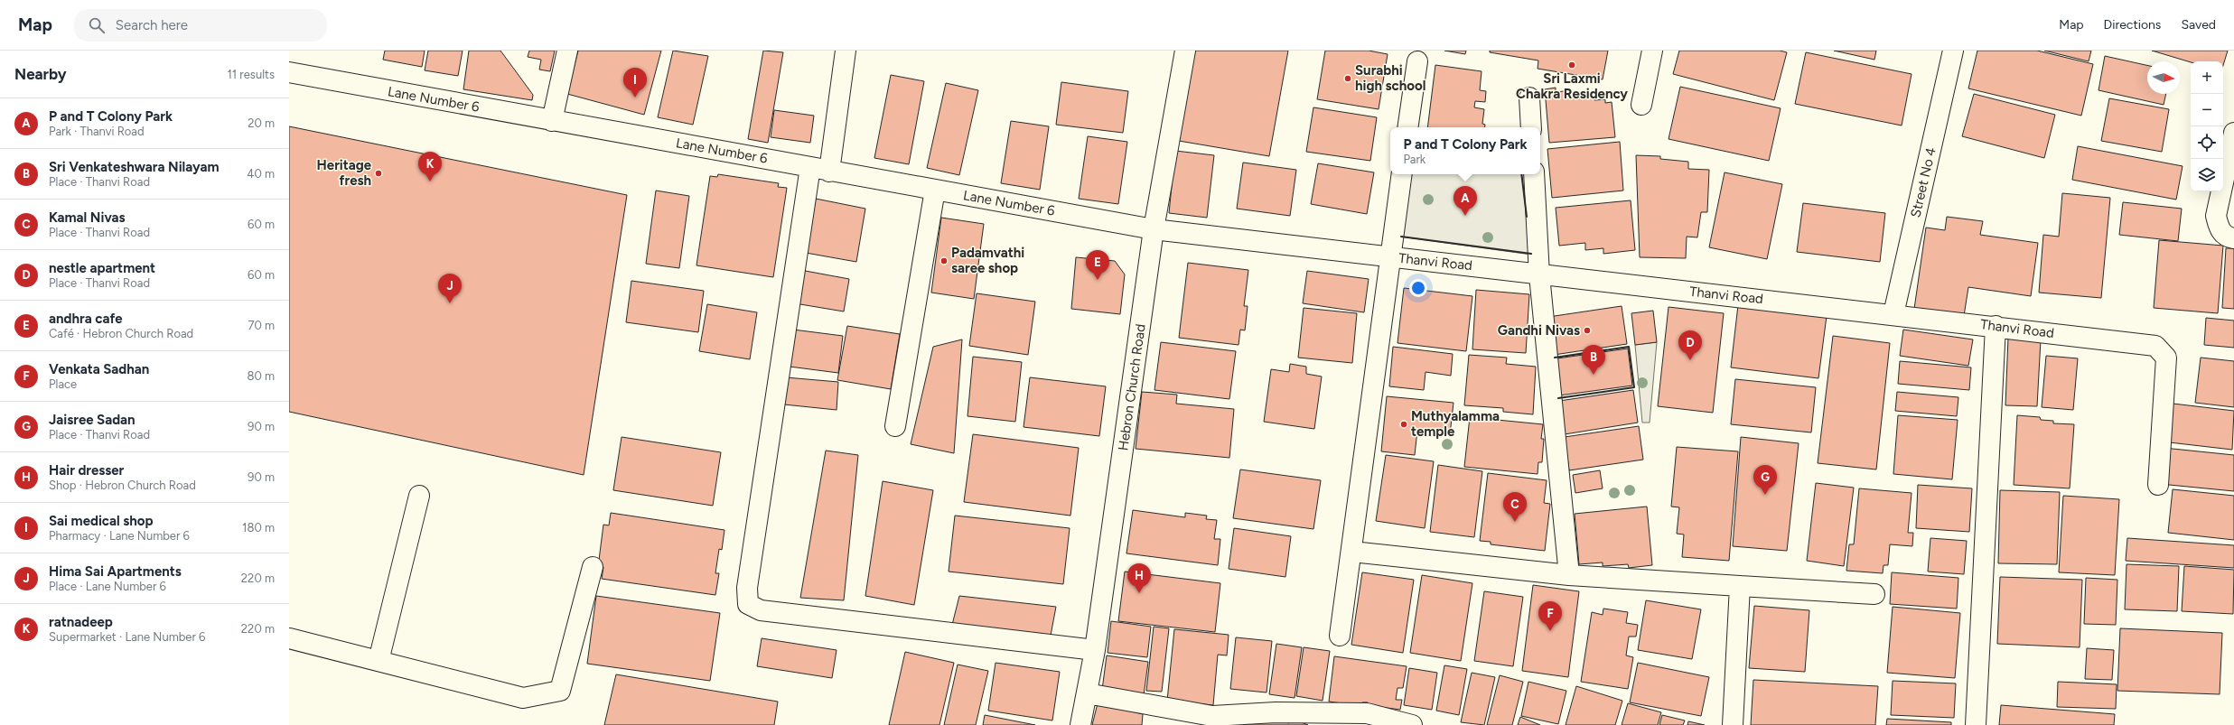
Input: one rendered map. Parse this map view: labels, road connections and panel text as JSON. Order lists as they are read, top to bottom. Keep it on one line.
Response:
{"streets":{"street":["Lane Number 6","Street No 4","Thanvi Road","Hebron Church Road"]},"crossings":[["Lane Number 6","Thanvi Road"],["Lane Number 6","Hebron Church Road"],["Street No 4","Thanvi Road"],["Thanvi Road","Hebron Church Road"]],"places":["Sri Laxmi Chakra Residency","Surabhi high school","Heritage fresh","Padamvathi saree shop","Gandhi Nivas","Muthyalamma temple"],"north":"right","page":{"header":"Map","search":"Search here","nav":["Map","Directions","Saved"],"heading":["Nearby","11 results"],"map_buttons":["+","−"],"pins":["I","K","A","E","J","D","B","G","C","H","F"],"list":[{"mark":"A","name":"P and T Colony Park","note":"Park · Thanvi Road","value":"20 m"},{"mark":"B","name":"Sri Venkateshwara Nilayam","note":"Place · Thanvi Road","value":"40 m"},{"mark":"C","name":"Kamal Nivas","note":"Place · Thanvi Road","value":"60 m"},{"mark":"D","name":"nestle apartment","note":"Place · Thanvi Road","value":"60 m"},{"mark":"E","name":"andhra cafe","note":"Café · Hebron Church Road","value":"70 m"},{"mark":"F","name":"Venkata Sadhan","note":"Place","value":"80 m"},{"mark":"G","name":"Jaisree Sadan","note":"Place · Thanvi Road","value":"90 m"},{"mark":"H","name":"Hair dresser","note":"Shop · Hebron Church Road","value":"90 m"},{"mark":"I","name":"Sai medical shop","note":"Pharmacy · Lane Number 6","value":"180 m"},{"mark":"J","name":"Hima Sai Apartments","note":"Place · Lane Number 6","value":"220 m"},{"mark":"K","name":"ratnadeep","note":"Supermarket · Lane Number 6","value":"220 m"}],"popup":["P and T Colony Park","Park"]}}
